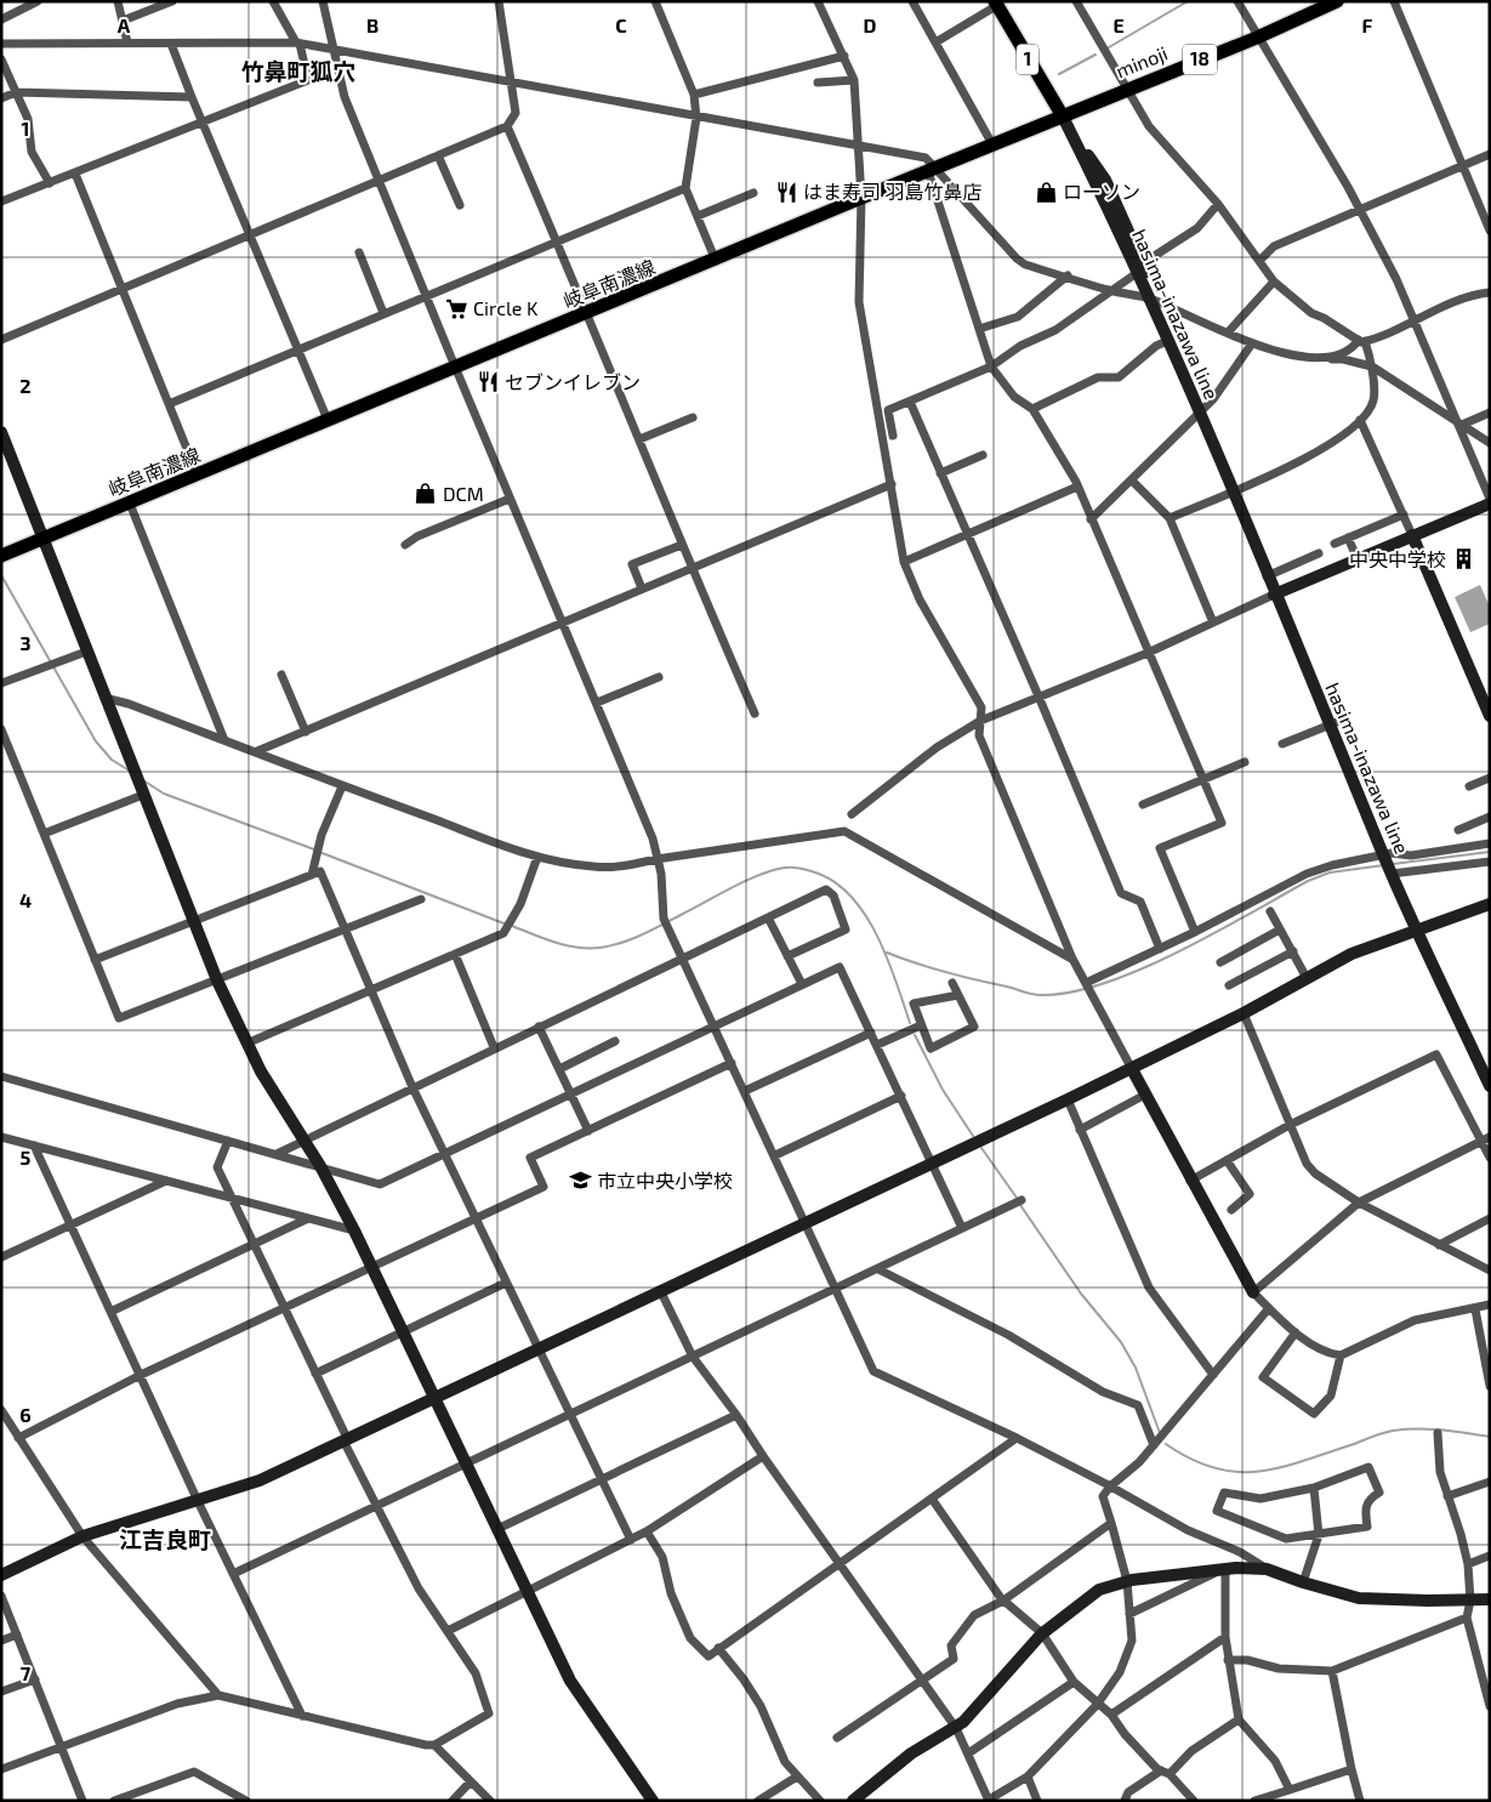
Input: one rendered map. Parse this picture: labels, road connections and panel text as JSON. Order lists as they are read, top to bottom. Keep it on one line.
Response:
{"streets":{"main road":["1","18","minoji","岐阜南濃線"],"street":["hasima-inazawa line"]},"crossings":[["1","minoji"],["1","岐阜南濃線"],["1","hasima-inazawa line"],["minoji","岐阜南濃線"],["minoji","hasima-inazawa line"],["岐阜南濃線","hasima-inazawa line"]],"districts":["竹鼻町狐穴","江吉良町"],"places":{"restaurant":["はま寿司 羽島竹鼻店","セブンイレブン"],"shop":["ローソン","DCM"],"supermarket":["Circle K"],"building":["中央中学校"],"school or university":["市立中央小学校"]},"grid":{"columns":["A","B","C","D","E","F"],"rows":["1","2","3","4","5","6","7"]}}
